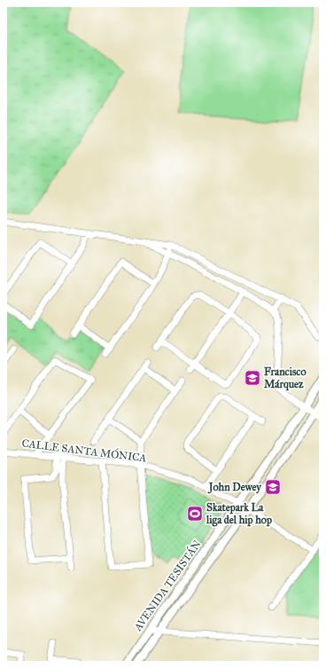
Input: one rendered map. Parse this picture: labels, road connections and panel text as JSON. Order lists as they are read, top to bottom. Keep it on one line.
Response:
{"streets":{"street":["CALLE SANTA MÓNICA","AVENIDA TESISTÁN"]},"crossings":[["CALLE SANTA MÓNICA","AVENIDA TESISTÁN"]],"places":{"school or university":["Francisco Márquez","John Dewey"],"sports":["Skatepark La liga del hip hop"]}}
